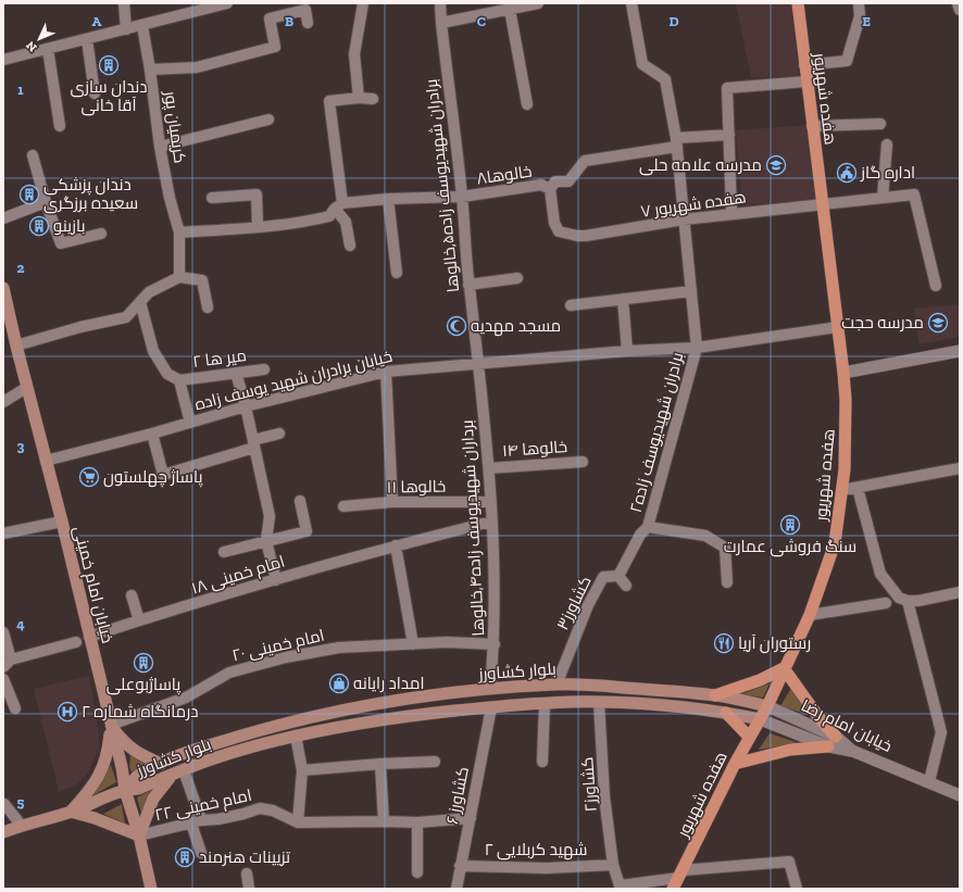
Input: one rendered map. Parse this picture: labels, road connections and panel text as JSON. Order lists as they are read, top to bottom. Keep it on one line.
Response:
{"streets":{"main road":["هفده شهریور","خیابان امام خمینی","بلوار کشاورز"],"street":["کریمیان پور","خالوها۸","برادران شهیدیوسف زاده۵,خالوها","هفده شهریور ۷","میر ها ۲","خیابان برادران شهید یوسف زاده","برادران شهیدیوسف زاده۲","خالوها ۱۴","خالوها ۱۱","برداران شهیدیوسف زاده۴,خالوها","امام خمینی ۱۸","کشاورز۳","امام خمینی ۲۰","خیابان امام رضا","کشاورز۲","کشاورز ۶","امام خمینی ۲۲","شهید کربلایی ۲"]},"crossings":[["هفده شهریور","هفده شهریور ۷"],["هفده شهریور","خیابان برادران شهید یوسف زاده"],["هفده شهریور","بلوار کشاورز"],["هفده شهریور","خیابان امام رضا"],["خالوها۸","برادران شهیدیوسف زاده۵,خالوها"],["خالوها۸","هفده شهریور ۷"],["برادران شهیدیوسف زاده۵,خالوها","خیابان برادران شهید یوسف زاده"],["برادران شهیدیوسف زاده۵,خالوها","برداران شهیدیوسف زاده۴,خالوها"],["خیابان برادران شهید یوسف زاده","برادران شهیدیوسف زاده۲"],["خیابان برادران شهید یوسف زاده","برداران شهیدیوسف زاده۴,خالوها"],["خیابان برادران شهید یوسف زاده","خیابان امام خمینی"],["برادران شهیدیوسف زاده۲","کشاورز۳"],["خالوها ۱۴","برداران شهیدیوسف زاده۴,خالوها"],["خالوها ۱۱","برداران شهیدیوسف زاده۴,خالوها"],["برداران شهیدیوسف زاده۴,خالوها","امام خمینی ۱۸"],["برداران شهیدیوسف زاده۴,خالوها","امام خمینی ۲۰"],["برداران شهیدیوسف زاده۴,خالوها","بلوار کشاورز"],["امام خمینی ۱۸","خیابان امام خمینی"],["خیابان امام خمینی","امام خمینی ۲۰"],["خیابان امام خمینی","بلوار کشاورز"],["خیابان امام خمینی","امام خمینی ۲۲"],["کشاورز۳","بلوار کشاورز"],["بلوار کشاورز","خیابان امام رضا"],["بلوار کشاورز","کشاورز۲"],["بلوار کشاورز","کشاورز ۶"],["کشاورز۲","شهید کربلایی ۲"],["کشاورز ۶","شهید کربلایی ۲"]],"places":{"building":["دندان سازی آقا خانی","دندان پزشکی سعیده برزگری","بازینو","سنگ فروشی عمارت","پاساژبوعلی","تزیینات هنرمند"],"school or university":["مدرسه علامه حلی","مدرسه حجت"],"public building":["اداره گاز"],"mosque":["مسجد مهدیه"],"supermarket":["پاساژ چهلستون"],"restaurant":["رستوران آریا"],"shop":["امداد رایانه"],"hospital":["درمانگاه شماره ۲"]},"north":"bottom left","grid":{"columns":["A","B","C","D","E"],"rows":["1","2","3","4","5"]}}
